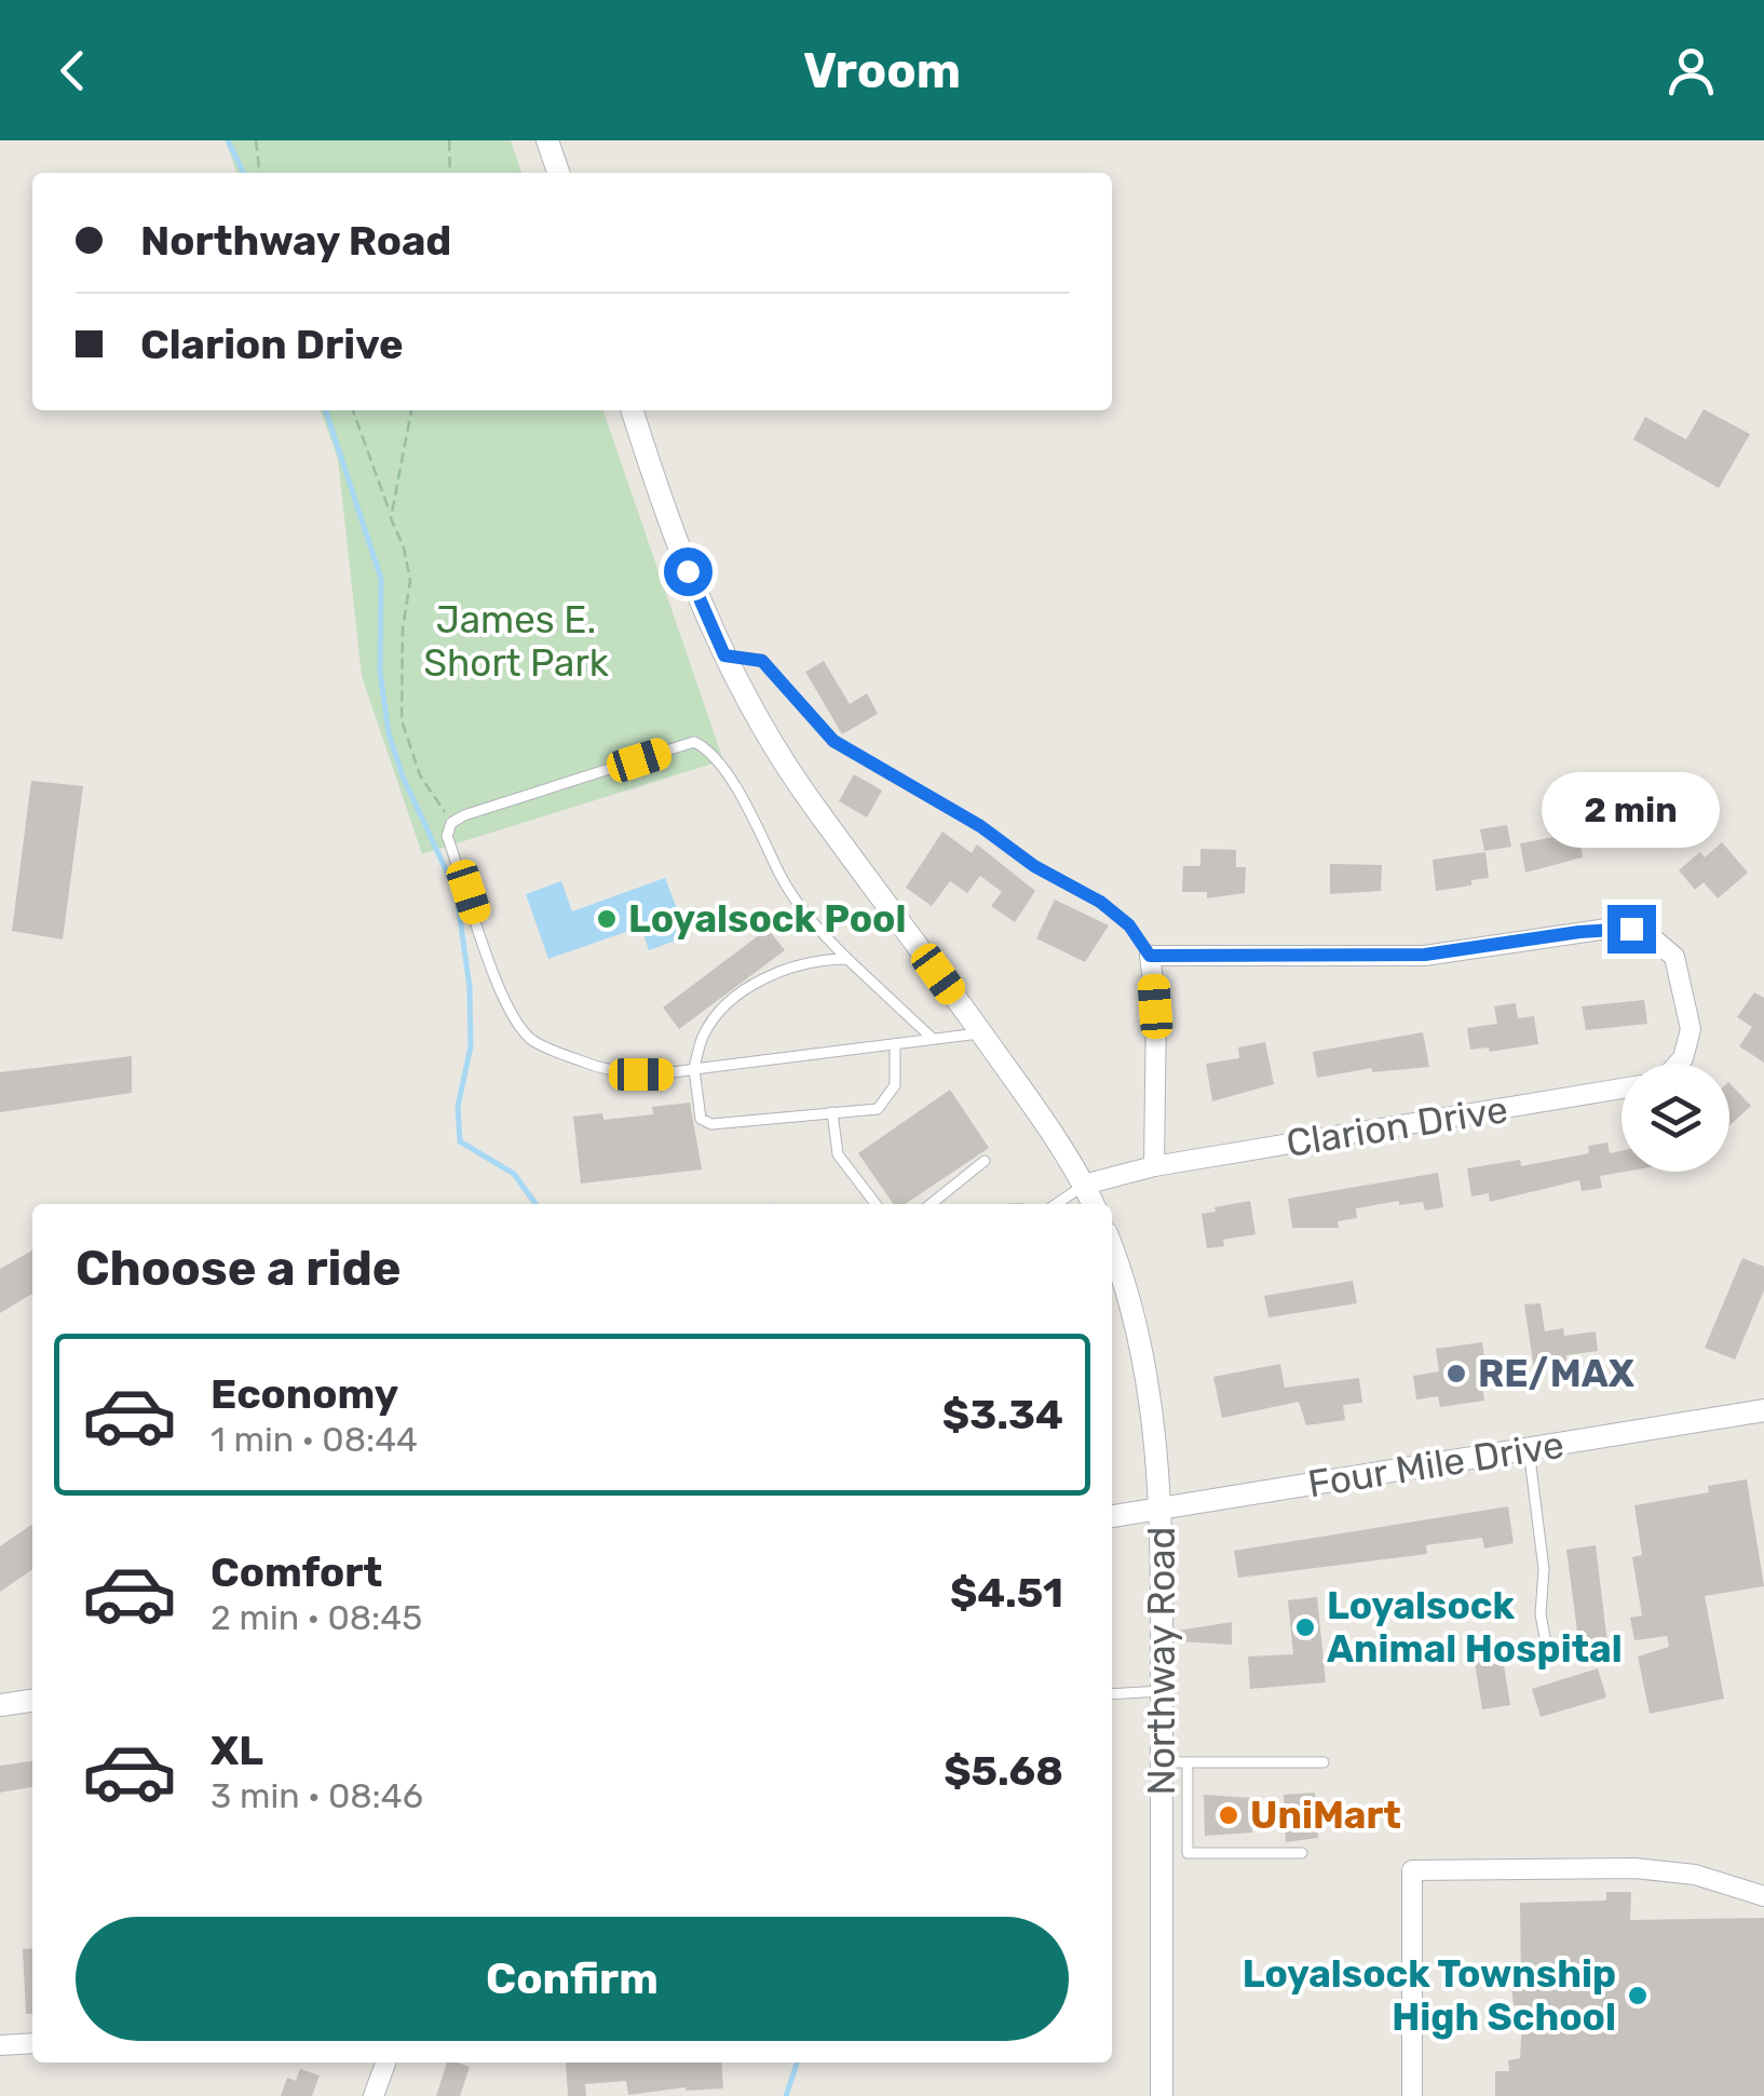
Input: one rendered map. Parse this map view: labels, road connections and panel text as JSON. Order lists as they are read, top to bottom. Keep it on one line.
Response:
{"streets":{"street":["Clarion Drive","Four Mile Drive","Northway Road"]},"crossings":[["Four Mile Drive","Northway Road"]],"parks":["James E. Short Park"],"places":["Loyalsock Pool","RE/MAX","Loyalsock Animal Hospital","UniMart","Loyalsock Township High School"],"page":{"header":"Vroom","banner":["Northway Road","Clarion Drive"],"bubble":"2 min","heading":"Choose a ride","list":[{"name":"Economy","note":"1 min · 08:44","value":"$3.34"},{"name":"Comfort","note":"2 min · 08:45","value":"$4.51"},{"name":"XL","note":"3 min · 08:46","value":"$5.68"}],"buttons":"Confirm"}}
